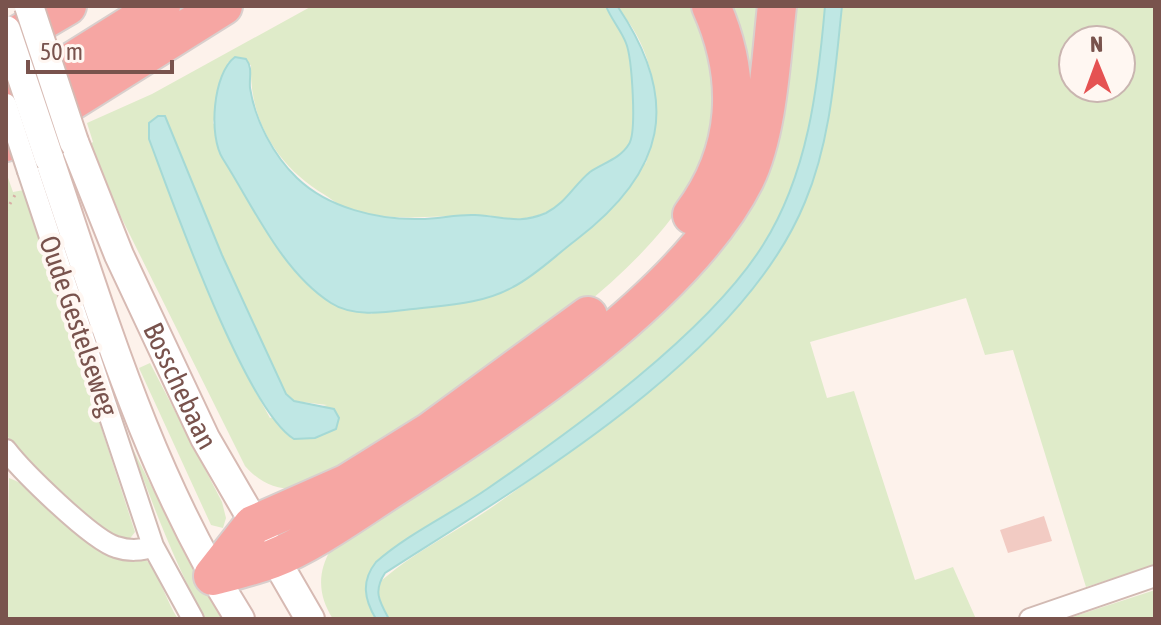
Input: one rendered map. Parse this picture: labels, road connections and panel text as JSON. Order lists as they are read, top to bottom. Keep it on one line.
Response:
{"streets":{"main road":["Bosschebaan"],"street":["Oude Gestelseweg"]},"crossings":[["Oude Gestelseweg","Bosschebaan"]],"scale_bar":"50 m","north":"top"}
